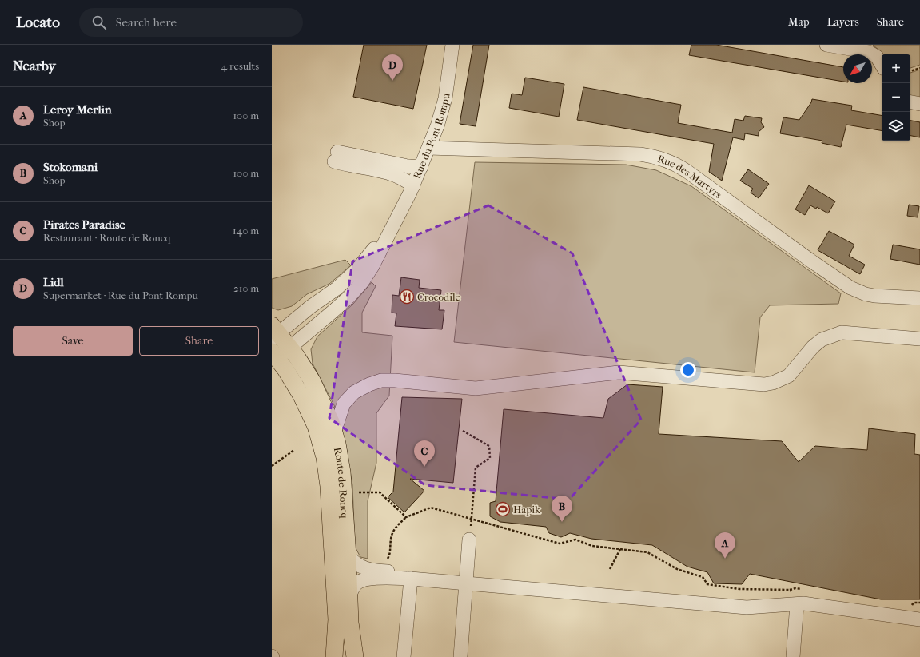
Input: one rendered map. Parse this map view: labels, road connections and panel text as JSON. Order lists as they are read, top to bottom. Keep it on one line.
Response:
{"streets":{"main road":["Route de Roncq"],"street":["Rue du Pont Rompu","Rue des Martyrs"]},"crossings":[["Rue du Pont Rompu","Rue des Martyrs"],["Rue du Pont Rompu","Route de Roncq"]],"places":{"restaurant":["Crocodile"],"sports":["Hapik"]},"north":"bottom left","page":{"header":"Locato","search":"Search here","nav":["Map","Layers","Share"],"heading":["Nearby","4 results"],"map_buttons":["+","−"],"pins":["D","C","B","A"],"list":[{"mark":"A","name":"Leroy Merlin","note":"Shop","value":"100 m"},{"mark":"B","name":"Stokomani","note":"Shop","value":"100 m"},{"mark":"C","name":"Pirates Paradise","note":"Restaurant · Route de Roncq","value":"140 m"},{"mark":"D","name":"Lidl","note":"Supermarket · Rue du Pont Rompu","value":"210 m"}],"buttons":["Save","Share"]}}
